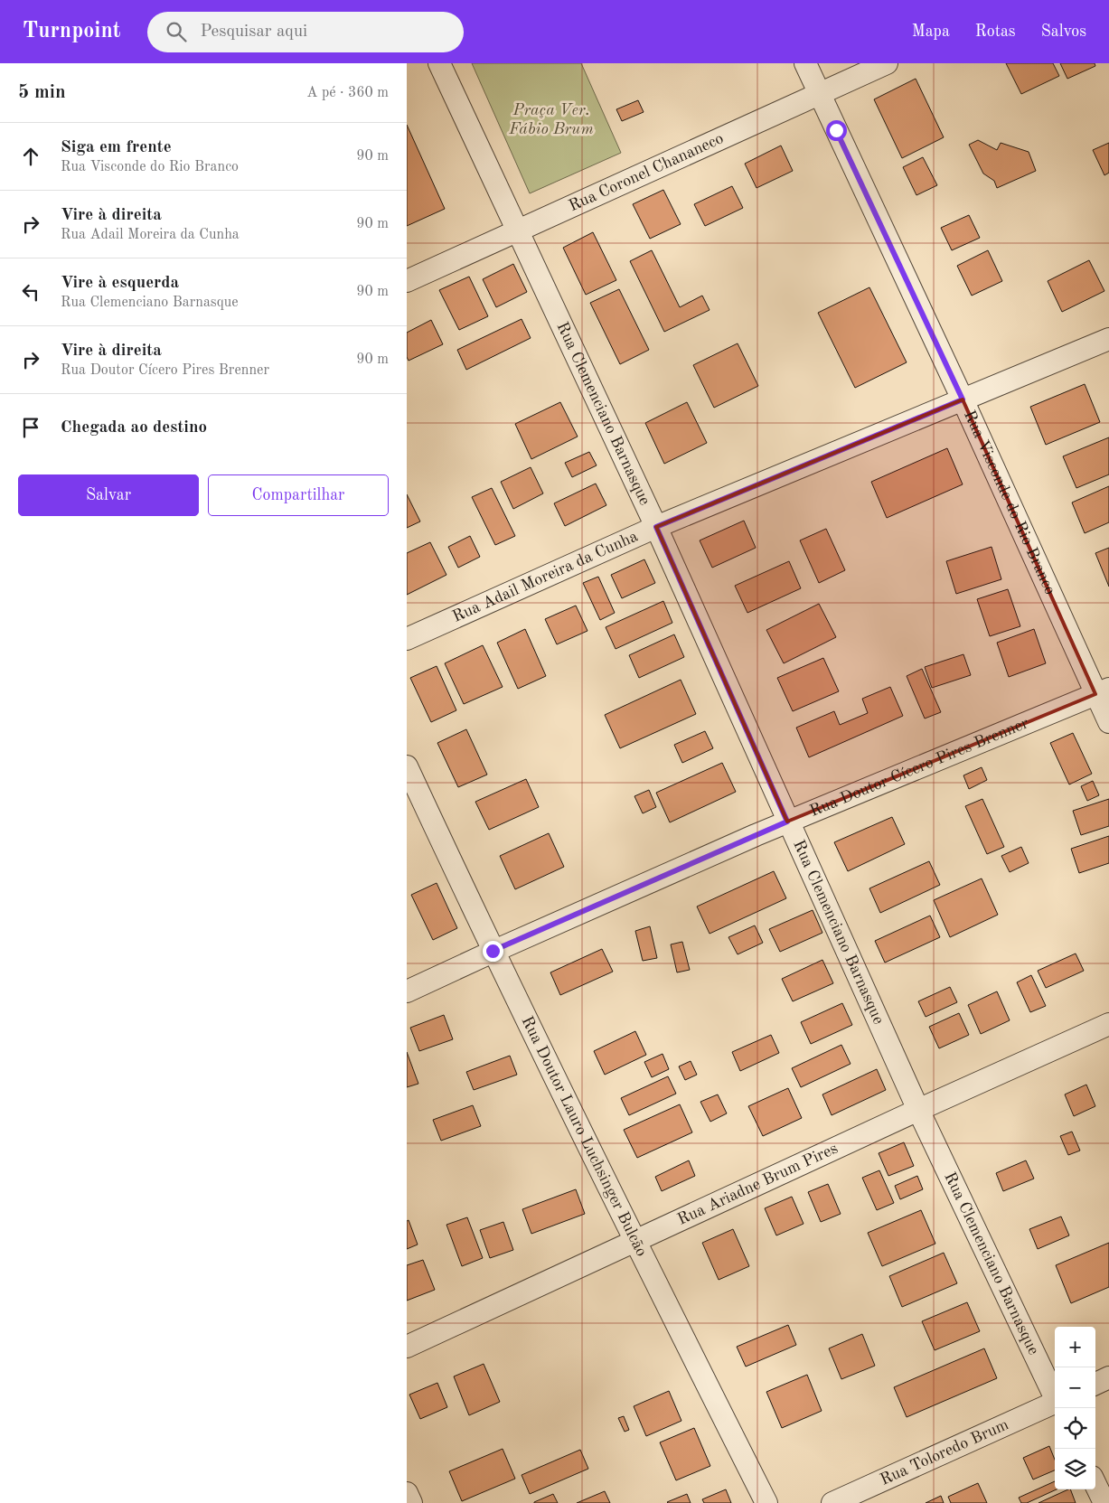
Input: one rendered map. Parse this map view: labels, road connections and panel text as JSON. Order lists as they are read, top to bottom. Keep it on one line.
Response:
{"streets":{"street":["Rua Coronel Chananeco","Rua Clemenciano Barnasque","Rua Visconde do Rio Branco","Rua Adail Moreira da Cunha","Rua Doutor Cícero Pires Brenner","Rua Doutor Lauro Luchsinger Bulcão","Rua Ariadne Brum Pires","Rua Toloredo Brum"]},"crossings":[["Rua Coronel Chananeco","Rua Clemenciano Barnasque"],["Rua Coronel Chananeco","Rua Visconde do Rio Branco"],["Rua Clemenciano Barnasque","Rua Adail Moreira da Cunha"],["Rua Clemenciano Barnasque","Rua Doutor Cícero Pires Brenner"],["Rua Clemenciano Barnasque","Rua Ariadne Brum Pires"],["Rua Visconde do Rio Branco","Rua Adail Moreira da Cunha"],["Rua Visconde do Rio Branco","Rua Doutor Cícero Pires Brenner"],["Rua Doutor Cícero Pires Brenner","Rua Doutor Lauro Luchsinger Bulcão"],["Rua Doutor Lauro Luchsinger Bulcão","Rua Ariadne Brum Pires"]],"parks":["Praça Ver. Fábio Brum"],"page":{"header":"Turnpoint","search":"Pesquisar aqui","nav":["Mapa","Rotas","Salvos"],"heading":["5 min","A pé · 360 m"],"list":[["Siga em frente","Rua Visconde do Rio Branco","90 m"],["Vire à direita","Rua Adail Moreira da Cunha","90 m"],["Vire à esquerda","Rua Clemenciano Barnasque","90 m"],["Vire à direita","Rua Doutor Cícero Pires Brenner","90 m"],"Chegada ao destino"],"buttons":["Salvar","Compartilhar"],"map_buttons":["+","−"]}}
